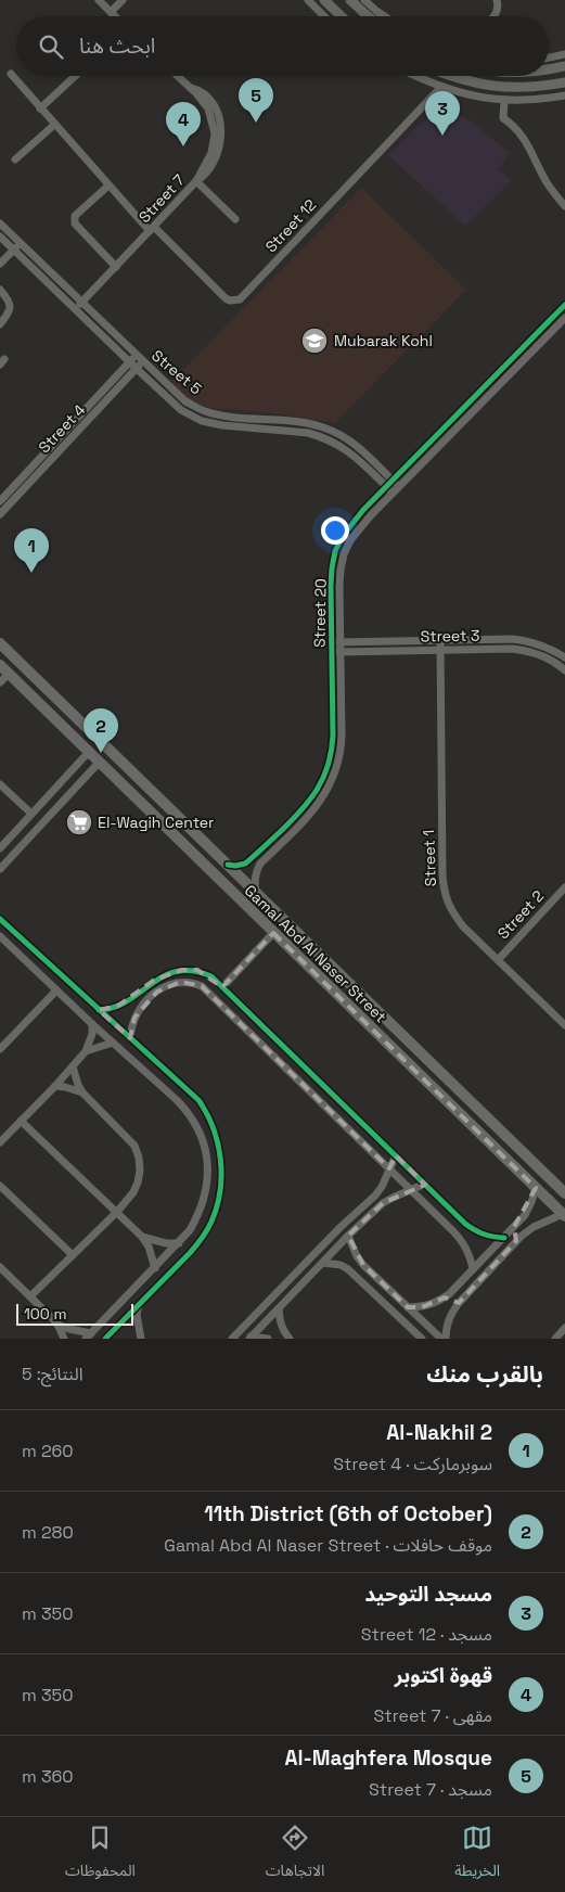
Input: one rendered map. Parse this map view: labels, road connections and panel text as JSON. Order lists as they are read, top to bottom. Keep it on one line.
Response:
{"streets":{"main road":["Gamal Abd Al Naser Street"],"street":["Street 7","Street 12","Street 5","Street 4","Street 20","Street 3","Street 1","Street 2"]},"crossings":[["Street 7","Street 12"],["Street 7","Street 5"],["Street 5","Street 4"],["Street 5","Street 20"],["Street 20","Street 3"],["Street 20","Gamal Abd Al Naser Street"],["Street 3","Street 1"],["Street 1","Street 2"]],"places":{"school or university":["Mubarak Kohl"],"supermarket":["El-Wagih Center"]},"scale_bar":"100 m","page":{"search":"ابحث هنا","pins":["5","3","4","1","2"],"scale":"100 m","heading":["بالقرب منك","النتائج: 5"],"list":[{"mark":"1","name":"Al-Nakhil 2","note":"سوبرماركت · Street 4","value":"260 m"},{"mark":"2","name":"11th District (6th of October)","note":"موقف حافلات · Gamal Abd Al Naser Street","value":"280 m"},{"mark":"3","name":"مسجد التوحيد","note":"مسجد · Street 12","value":"350 m"},{"mark":"4","name":"قهوة اكتوبر","note":"مقهى · Street 7","value":"350 m"},{"mark":"5","name":"Al-Maghfera Mosque","note":"مسجد · Street 7","value":"360 m"}],"nav":["الخريطة","الاتجاهات","المحفوظات"]}}
